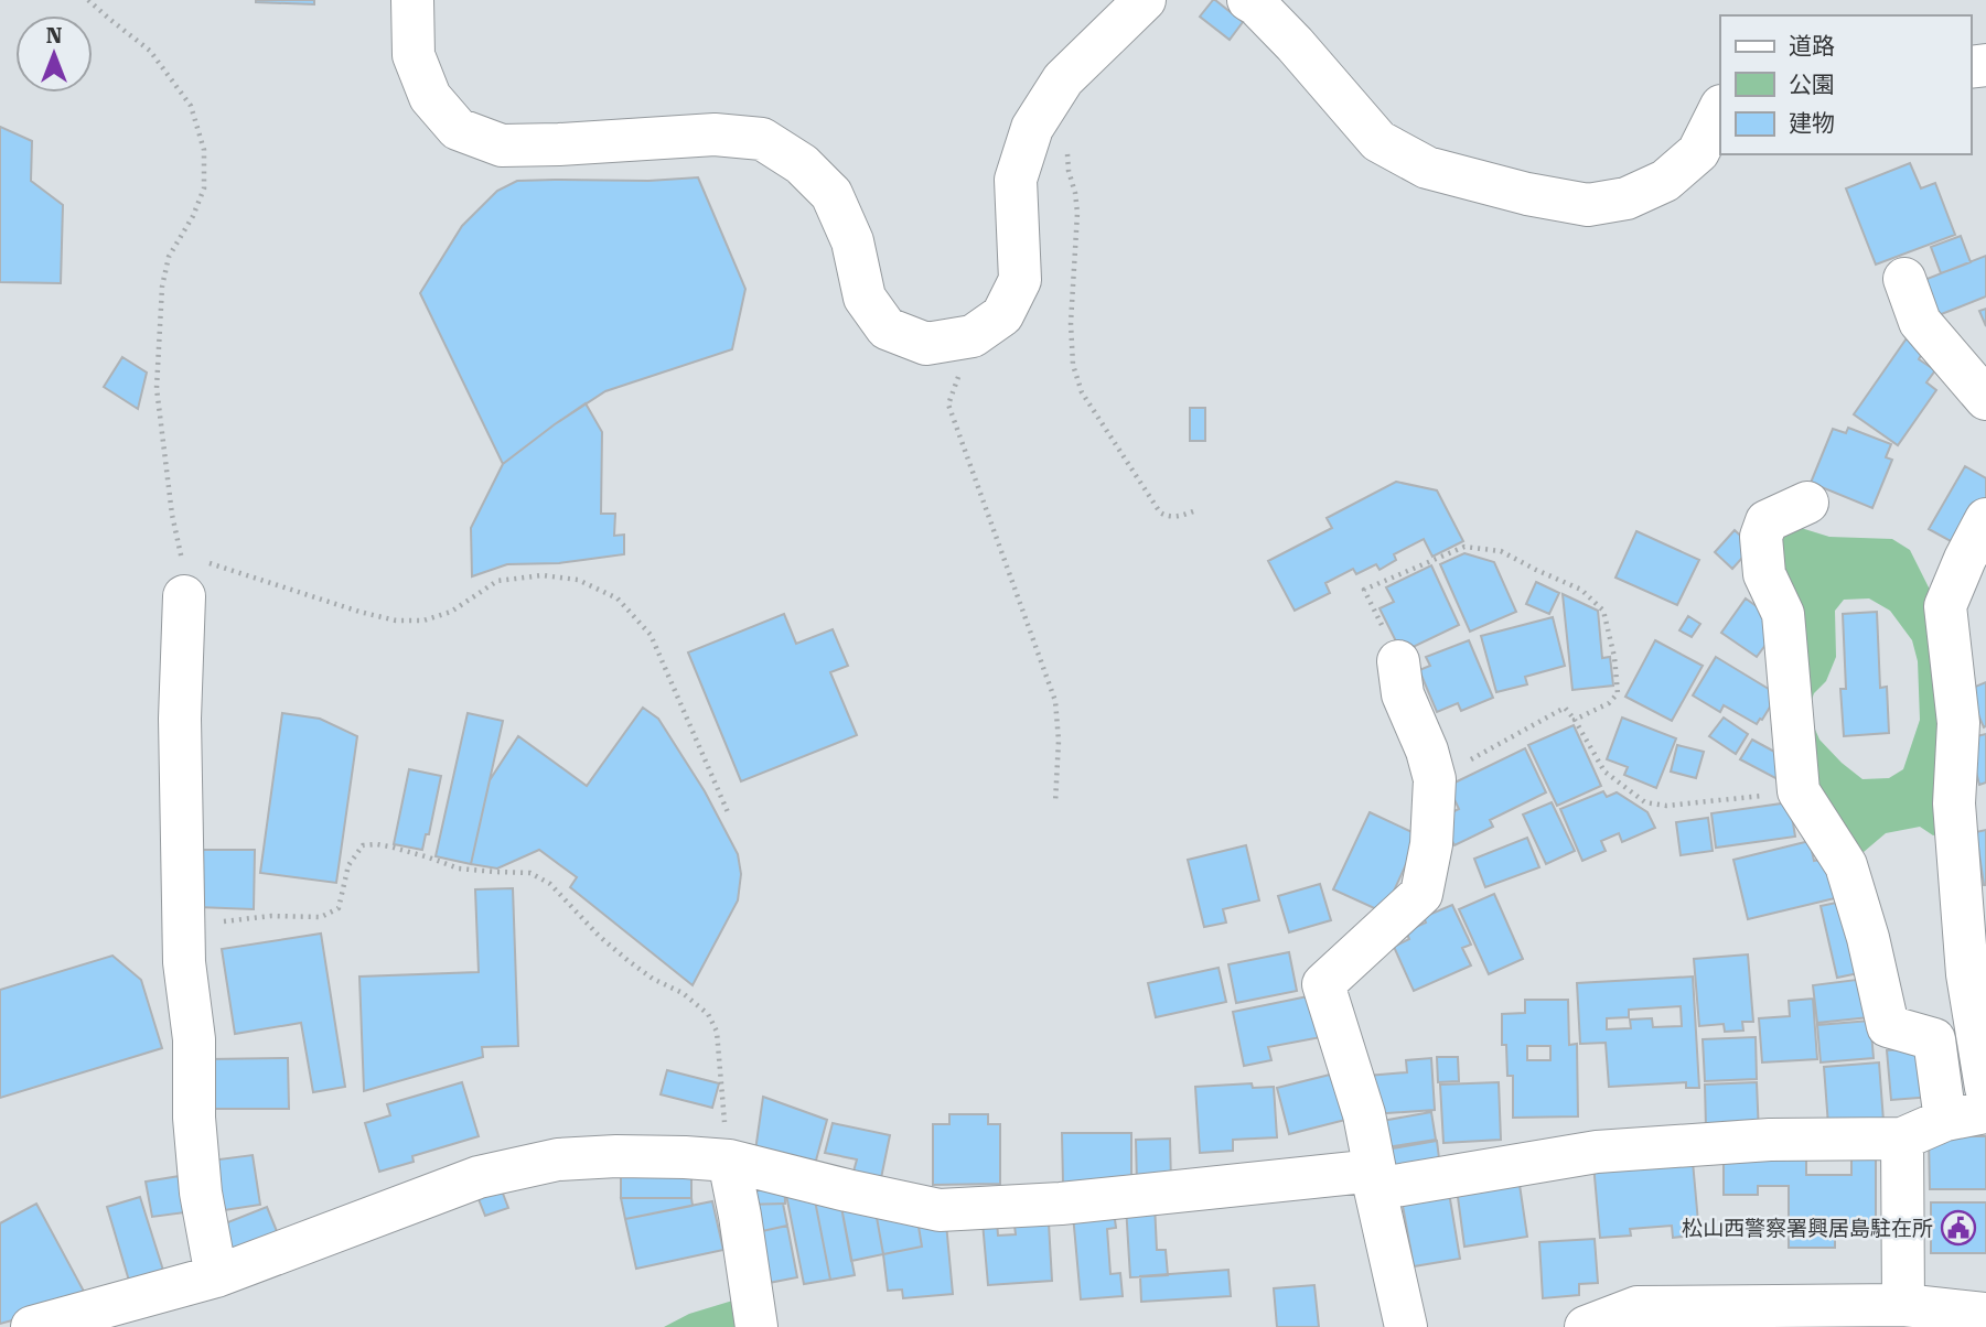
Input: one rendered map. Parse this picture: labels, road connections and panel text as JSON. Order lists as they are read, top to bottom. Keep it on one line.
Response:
{"places":{"public building":["松山西警察署興居島駐在所"]},"legend":["道路","公園","建物"],"north":"top"}
